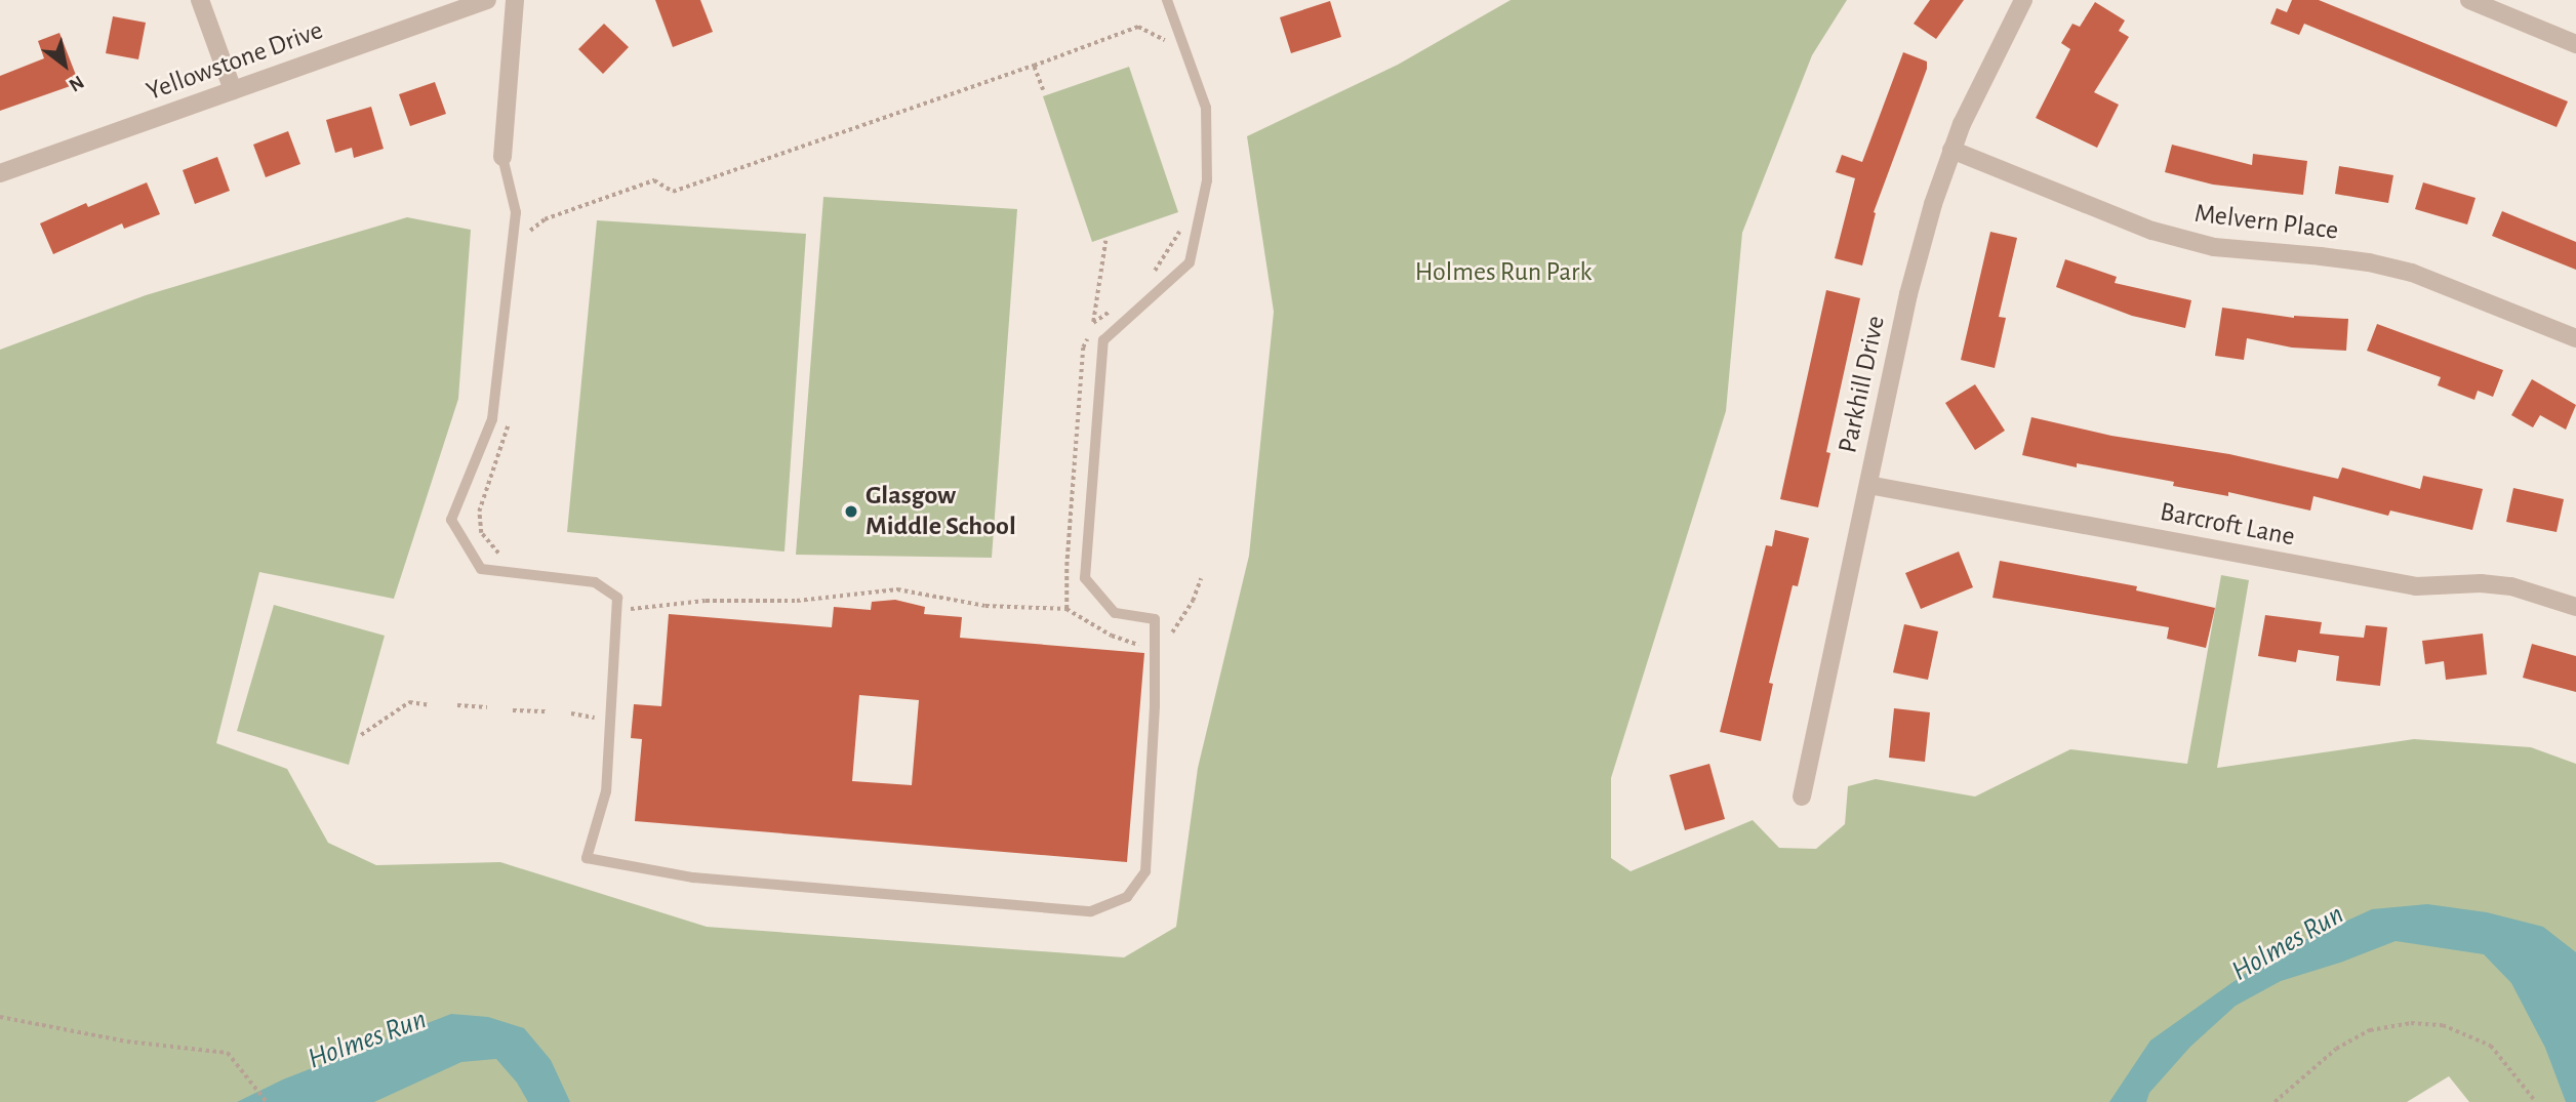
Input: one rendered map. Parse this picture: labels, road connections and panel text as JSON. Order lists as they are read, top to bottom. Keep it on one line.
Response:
{"streets":{"street":["Yellowstone Drive","Melvern Place","Parkhill Drive","Barcroft Lane"]},"crossings":[["Melvern Place","Parkhill Drive"],["Parkhill Drive","Barcroft Lane"]],"water":["Holmes Run"],"parks":["Holmes Run Park"],"places":["Glasgow Middle School"],"north":"bottom right"}
